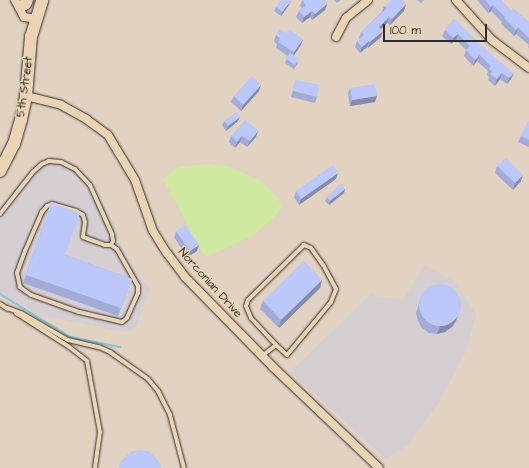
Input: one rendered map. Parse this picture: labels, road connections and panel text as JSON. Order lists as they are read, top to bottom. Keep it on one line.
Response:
{"streets":{"street":["5th Street","Norconian Drive"]},"crossings":[["5th Street","Norconian Drive"]],"scale_bar":"100 m"}
